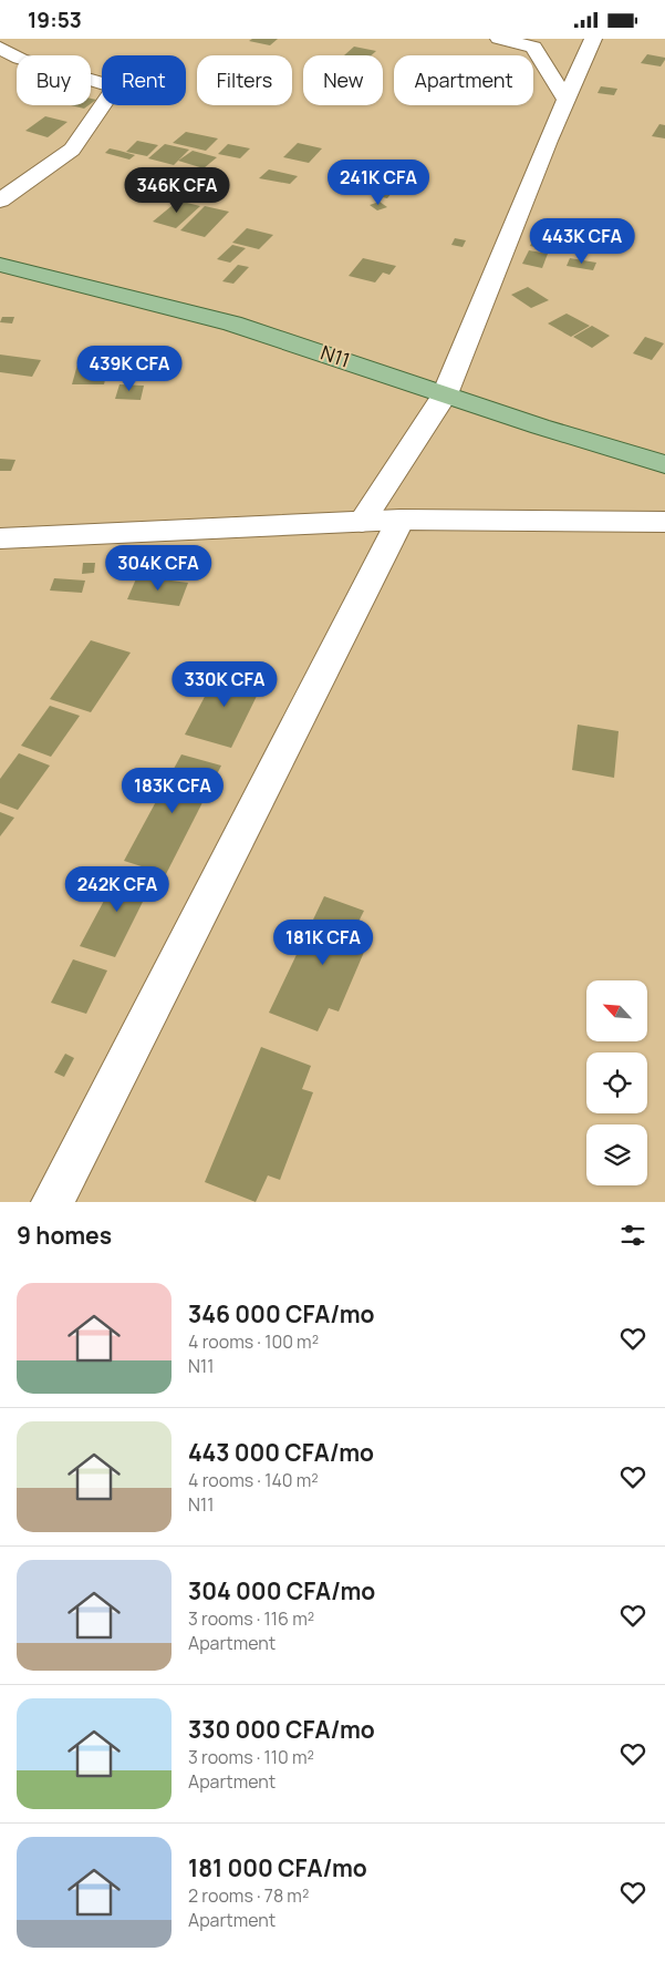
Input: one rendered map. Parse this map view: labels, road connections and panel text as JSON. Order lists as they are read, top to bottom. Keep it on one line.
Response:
{"streets":{"main road":["N11"]},"north":"top left","page":{"status":"19:53","chip":["Buy","Rent","Filters","New","Apartment"],"price":["241K CFA","346K CFA","443K CFA","439K CFA","304K CFA","330K CFA","183K CFA","242K CFA","181K CFA"],"heading":"9 homes","list":[{"name":"346 000 CFA/mo","note":"4 rooms · 100 m² · N11"},{"name":"443 000 CFA/mo","note":"4 rooms · 140 m² · N11"},{"name":"304 000 CFA/mo","note":"3 rooms · 116 m² · Apartment"},{"name":"330 000 CFA/mo","note":"3 rooms · 110 m² · Apartment"},{"name":"181 000 CFA/mo","note":"2 rooms · 78 m² · Apartment"}]}}
